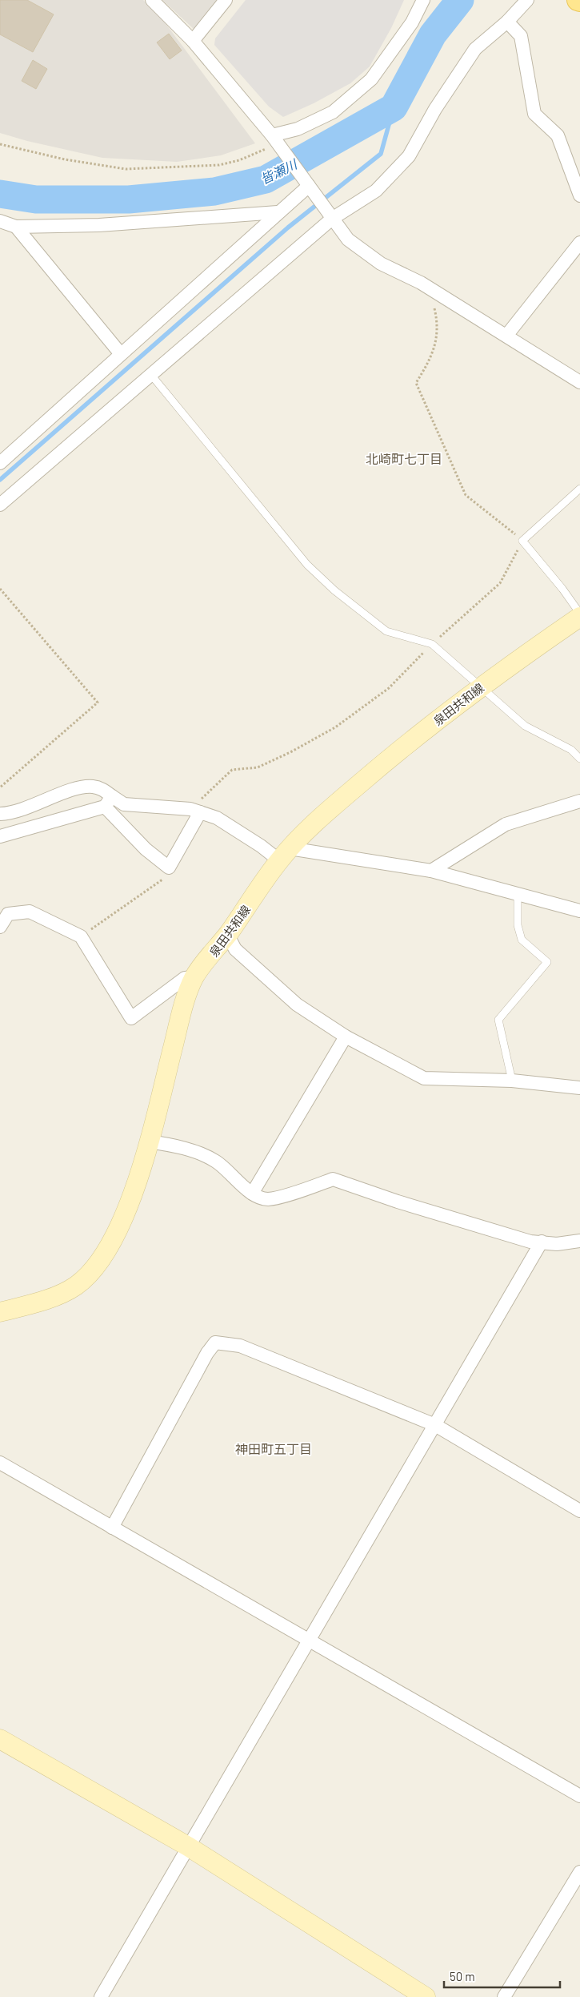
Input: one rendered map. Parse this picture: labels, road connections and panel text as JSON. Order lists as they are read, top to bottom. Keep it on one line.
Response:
{"streets":{"main road":["泉田共和線"]},"districts":["北崎町七丁目","神田町五丁目"],"water":["皆瀬川"],"scale_bar":"50 m"}
